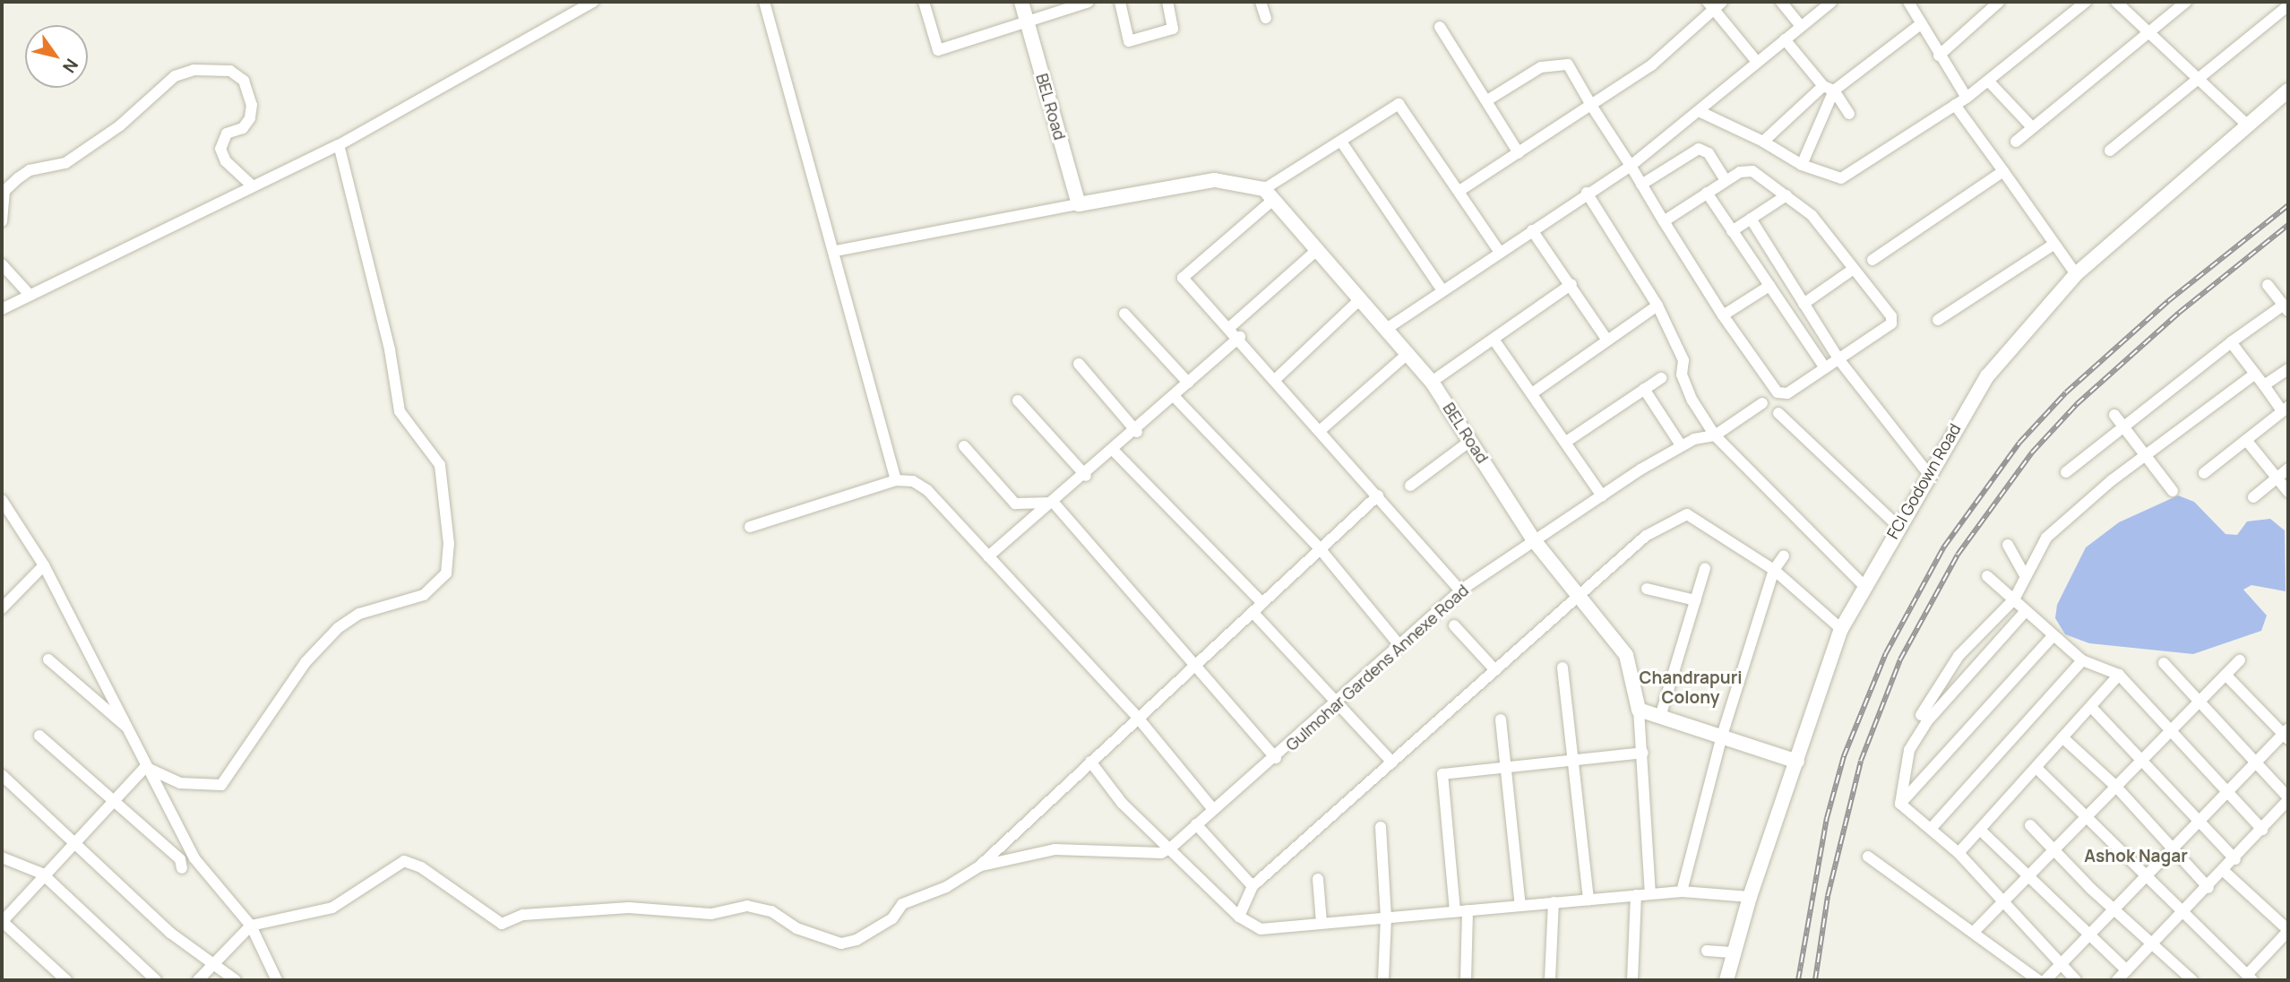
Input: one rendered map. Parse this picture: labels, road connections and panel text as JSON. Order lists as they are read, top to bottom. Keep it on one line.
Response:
{"streets":{"street":["BEL Road","FCI Godown Road","Gulmohar Gardens Annexe Road"]},"crossings":[["BEL Road","Gulmohar Gardens Annexe Road"]],"districts":["Chandrapuri Colony","Ashok Nagar"],"north":"bottom right"}
